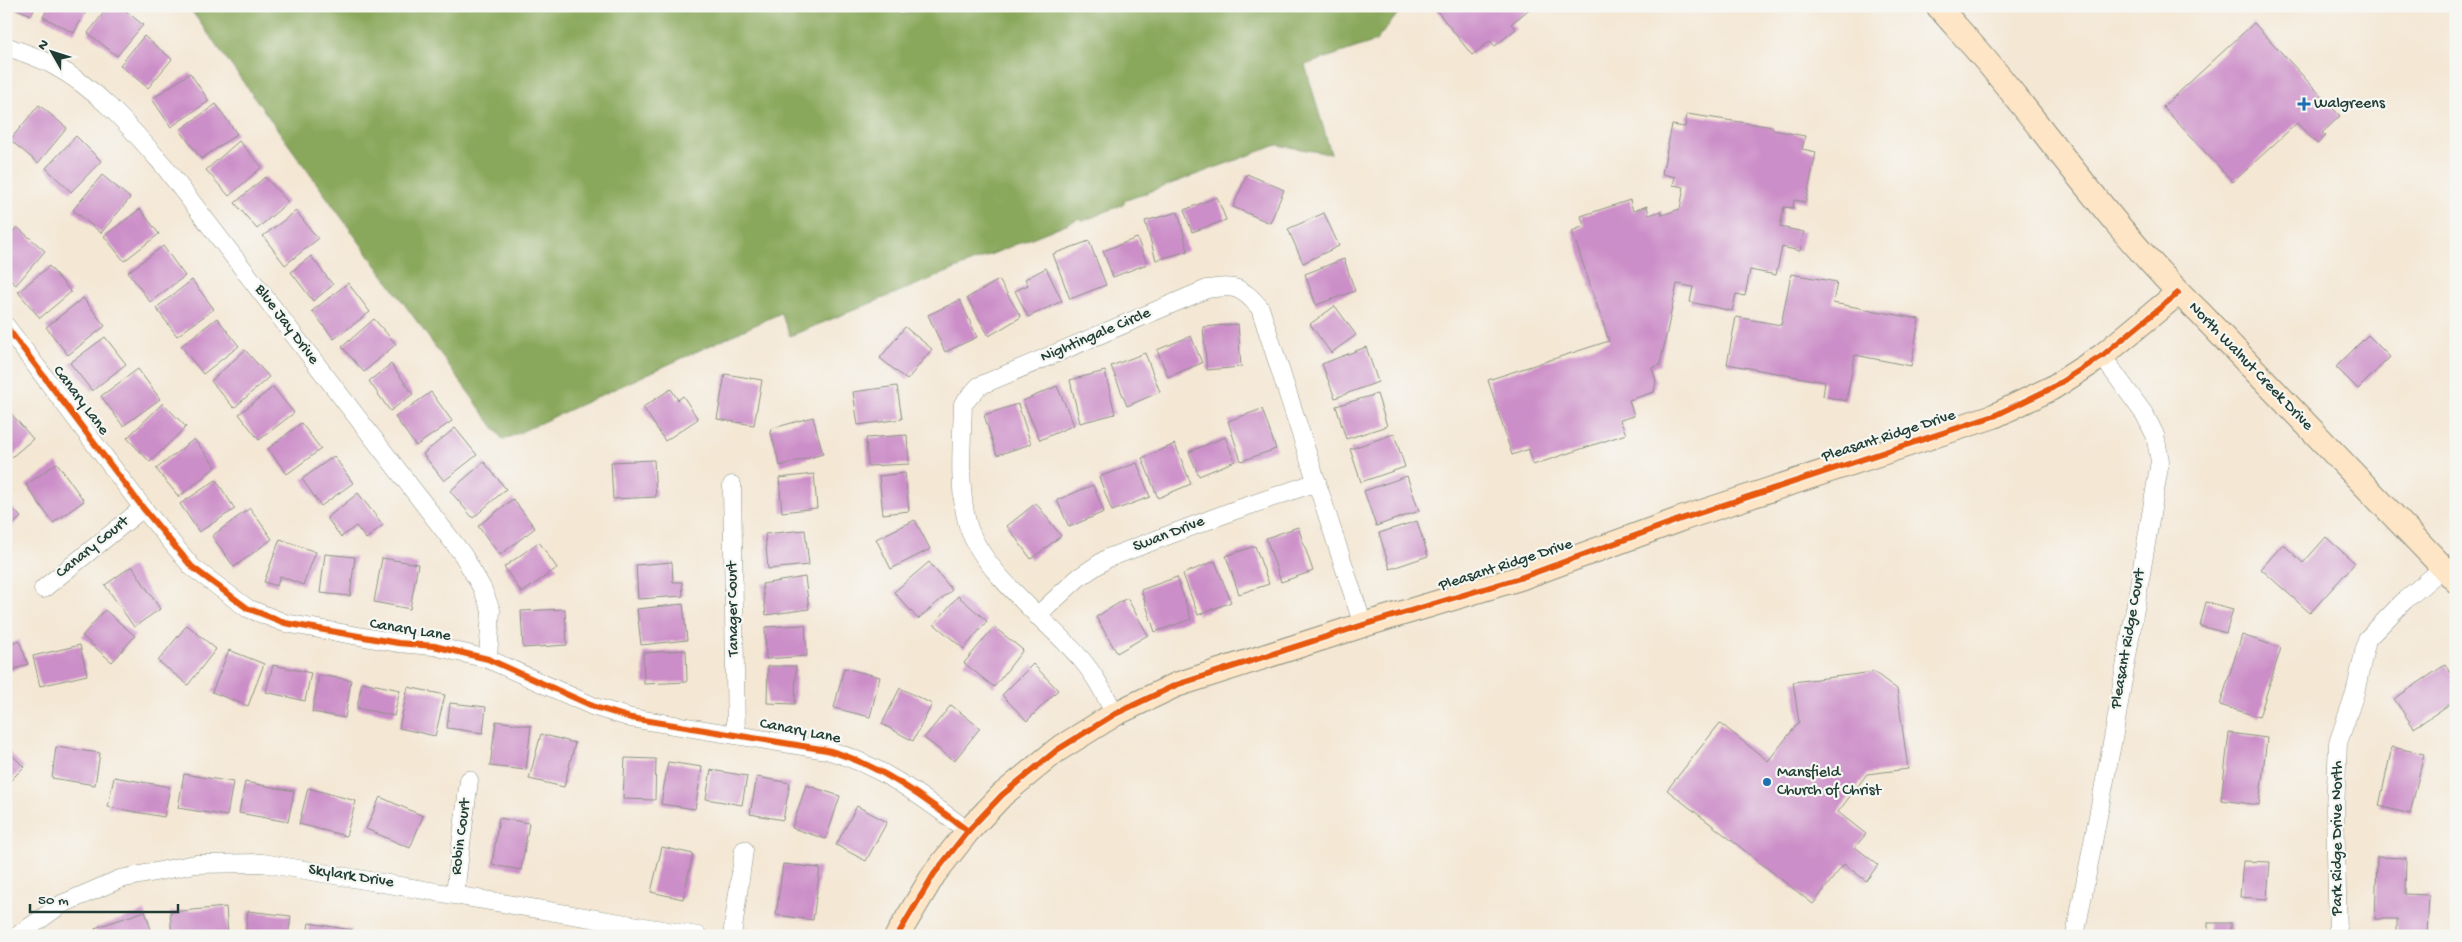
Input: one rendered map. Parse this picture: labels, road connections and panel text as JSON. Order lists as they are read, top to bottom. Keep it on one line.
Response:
{"streets":{"street":["Blue Jay Drive","Nightingale Circle","North Walnut Creek Drive","Canary Lane","Pleasant Ridge Drive","Swan Drive","Canary Court","Tanager Court","Pleasant Ridge Court","Robin Court","Park Ridge Drive North","Skylark Drive"]},"crossings":[["Blue Jay Drive","Canary Lane"],["Nightingale Circle","Pleasant Ridge Drive"],["Nightingale Circle","Swan Drive"],["North Walnut Creek Drive","Pleasant Ridge Drive"],["North Walnut Creek Drive","Park Ridge Drive North"],["Canary Lane","Pleasant Ridge Drive"],["Canary Lane","Canary Court"],["Canary Lane","Tanager Court"],["Pleasant Ridge Drive","Pleasant Ridge Court"],["Robin Court","Skylark Drive"]],"places":{"health":["Walgreens"],"other":["Mansfield Church of Christ"]},"scale_bar":"50 m","north":"top left"}
